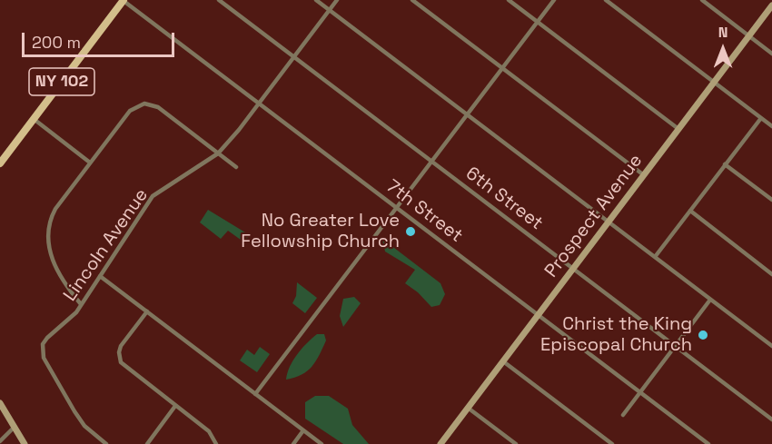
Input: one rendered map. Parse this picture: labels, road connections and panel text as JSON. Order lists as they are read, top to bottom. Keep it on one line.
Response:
{"streets":{"main road":["NY 102"],"street":["6th Street","7th Street","Prospect Avenue","Lincoln Avenue"]},"crossings":[["NY 102","7th Street"],["6th Street","Prospect Avenue"],["6th Street","Lincoln Avenue"],["7th Street","Prospect Avenue"],["7th Street","Lincoln Avenue"]],"places":["No Greater Love Fellowship Church","Christ the King Episcopal Church"],"scale_bar":"200 m","north":"top"}
